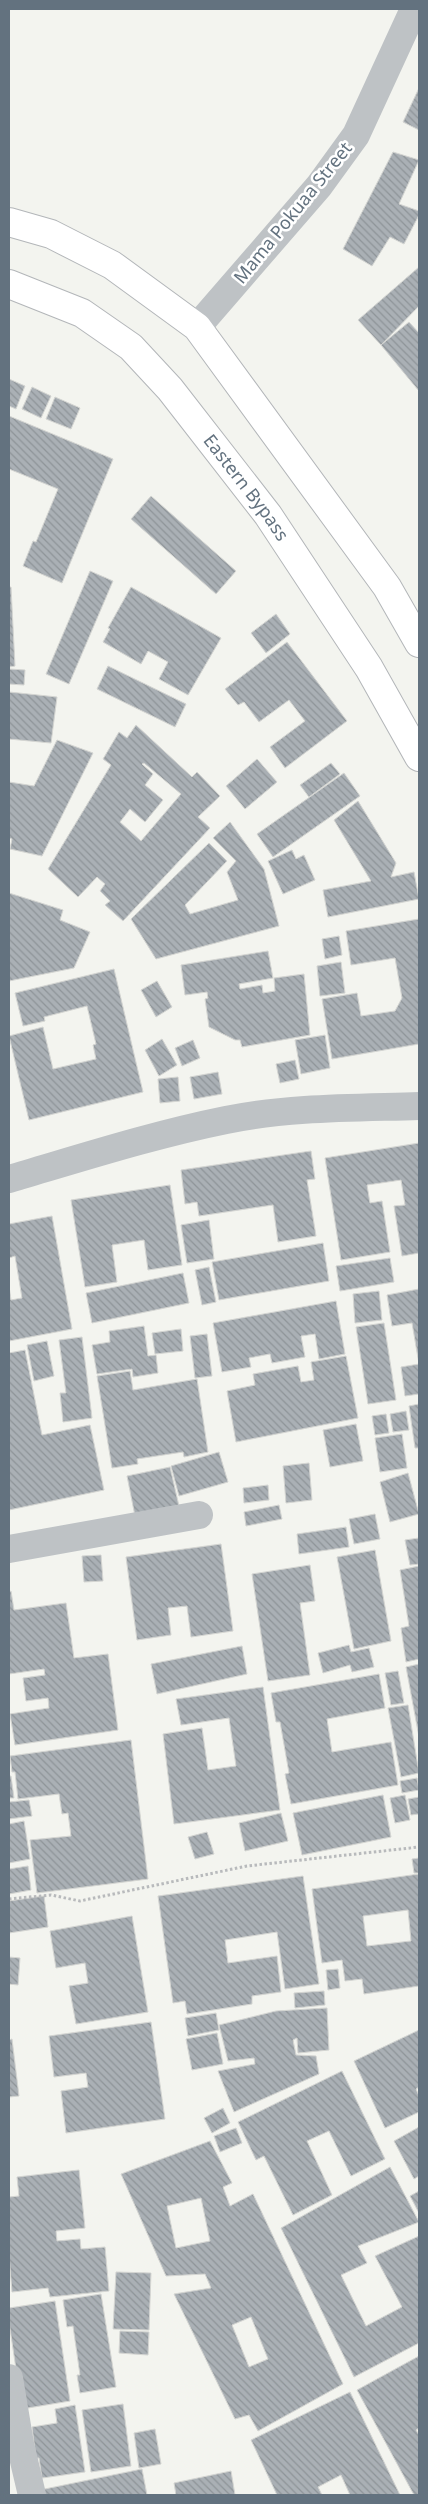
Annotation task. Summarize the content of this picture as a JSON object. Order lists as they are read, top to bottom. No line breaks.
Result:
{"streets":{"highway":["Eastern Bypass"],"street":["Mama Pokuaa Street"]}}
